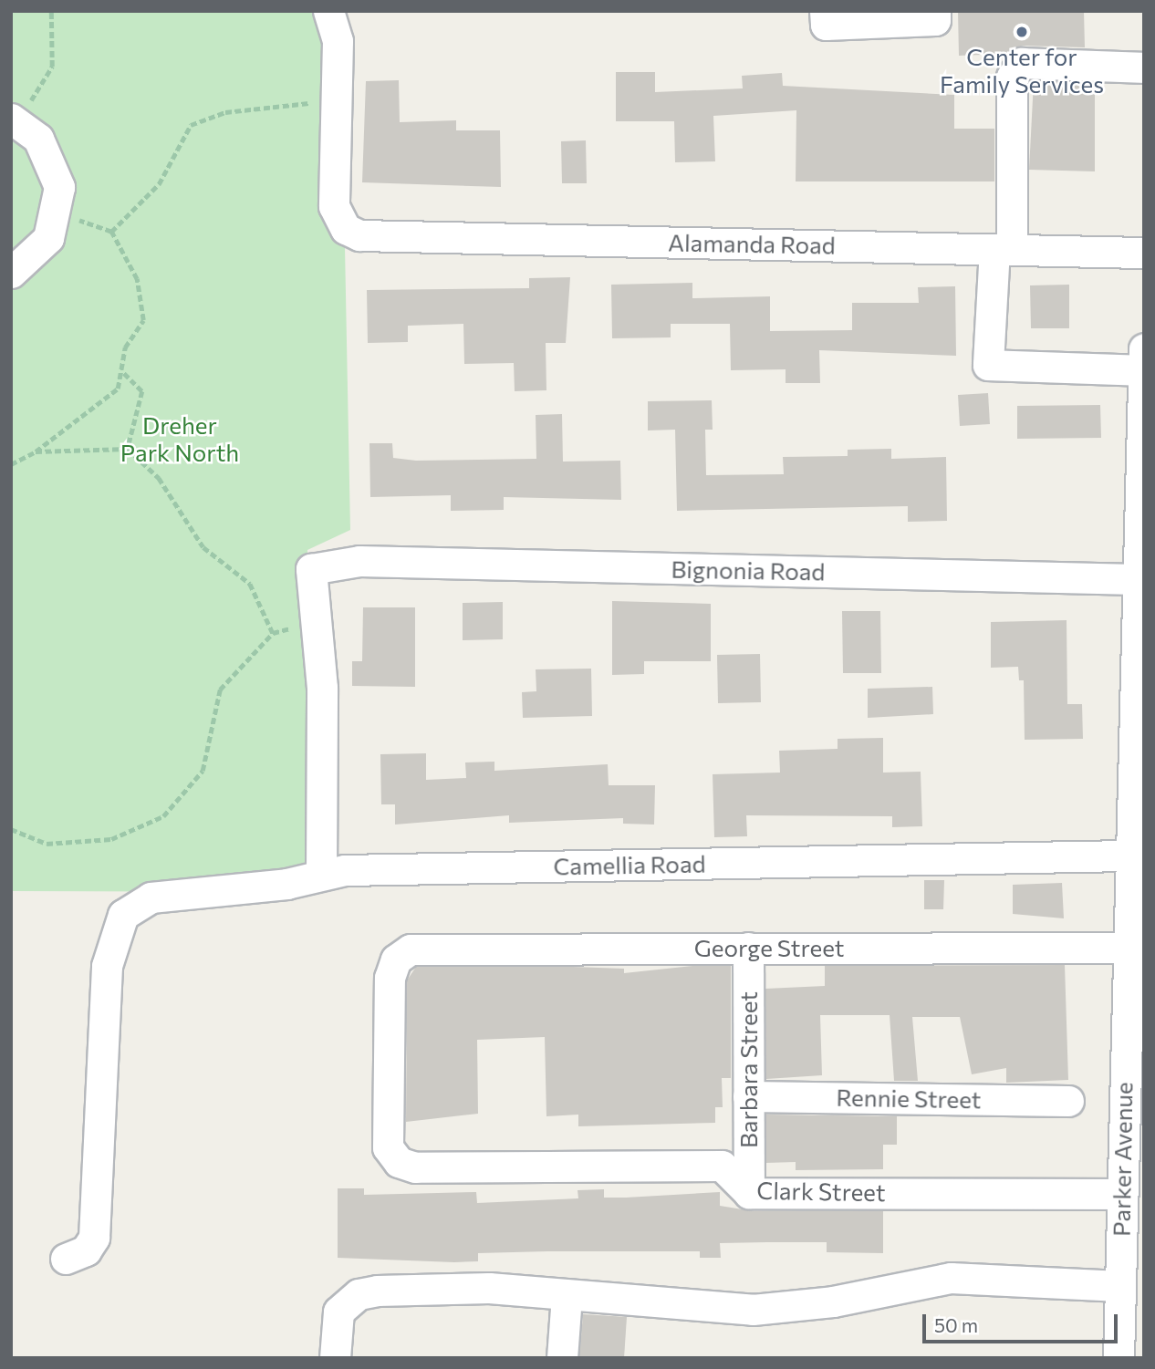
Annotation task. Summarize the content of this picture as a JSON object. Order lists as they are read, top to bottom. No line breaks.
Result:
{"streets":{"street":["Alamanda Road","Bignonia Road","Camellia Road","George Street","Barbara Street","Rennie Street","Parker Avenue","Clark Street"]},"crossings":[["Bignonia Road","Parker Avenue"],["Camellia Road","Parker Avenue"],["George Street","Barbara Street"],["George Street","Parker Avenue"],["George Street","Clark Street"],["Barbara Street","Rennie Street"],["Barbara Street","Clark Street"],["Parker Avenue","Clark Street"]],"parks":["Dreher Park North"],"places":["Center for Family Services"],"scale_bar":"50 m"}
